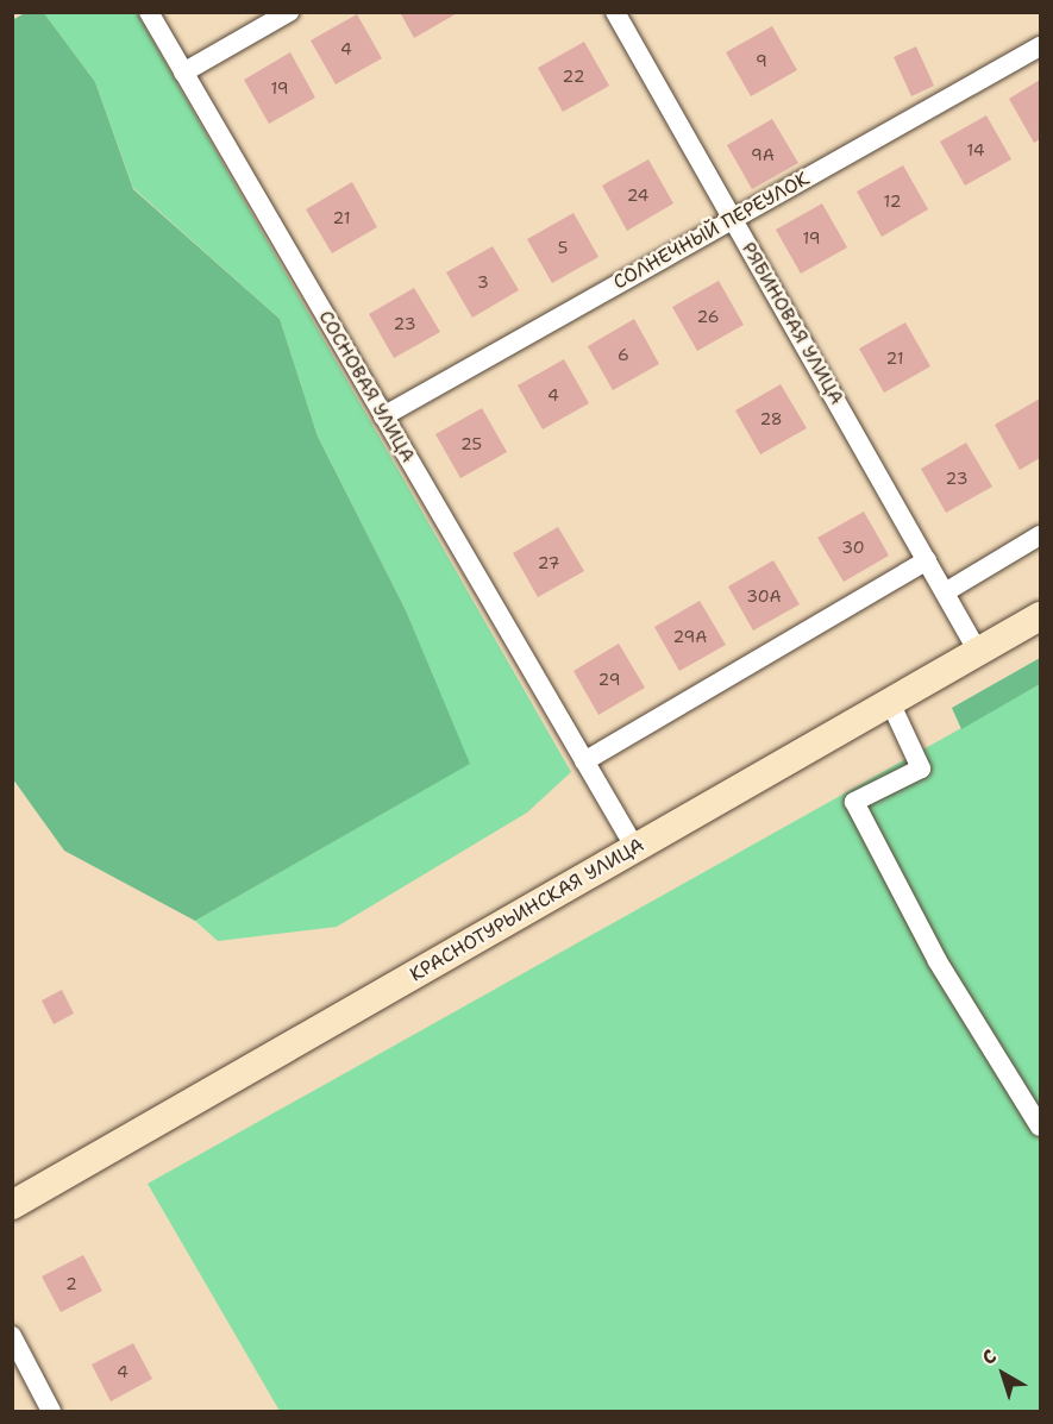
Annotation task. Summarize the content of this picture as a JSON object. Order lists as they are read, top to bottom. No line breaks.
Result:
{"streets":{"main road":["КРАСНОТУРЬИНСКАЯ УЛИЦА"],"street":["СОЛНЕЧНЫЙ ПЕРЕУЛОК","РЯБИНОВАЯ УЛИЦА","СОСНОВАЯ УЛИЦА"]},"crossings":[["СОЛНЕЧНЫЙ ПЕРЕУЛОК","РЯБИНОВАЯ УЛИЦА"],["СОЛНЕЧНЫЙ ПЕРЕУЛОК","СОСНОВАЯ УЛИЦА"],["РЯБИНОВАЯ УЛИЦА","КРАСНОТУРЬИНСКАЯ УЛИЦА"],["СОСНОВАЯ УЛИЦА","КРАСНОТУРЬИНСКАЯ УЛИЦА"]],"house_numbers":["4","9","22","19","14","9А","24","12","21","19","5","3","26","23","6","21","4","28","25","23","30","27","30А","29А","29","2","4"],"north":"top left"}
